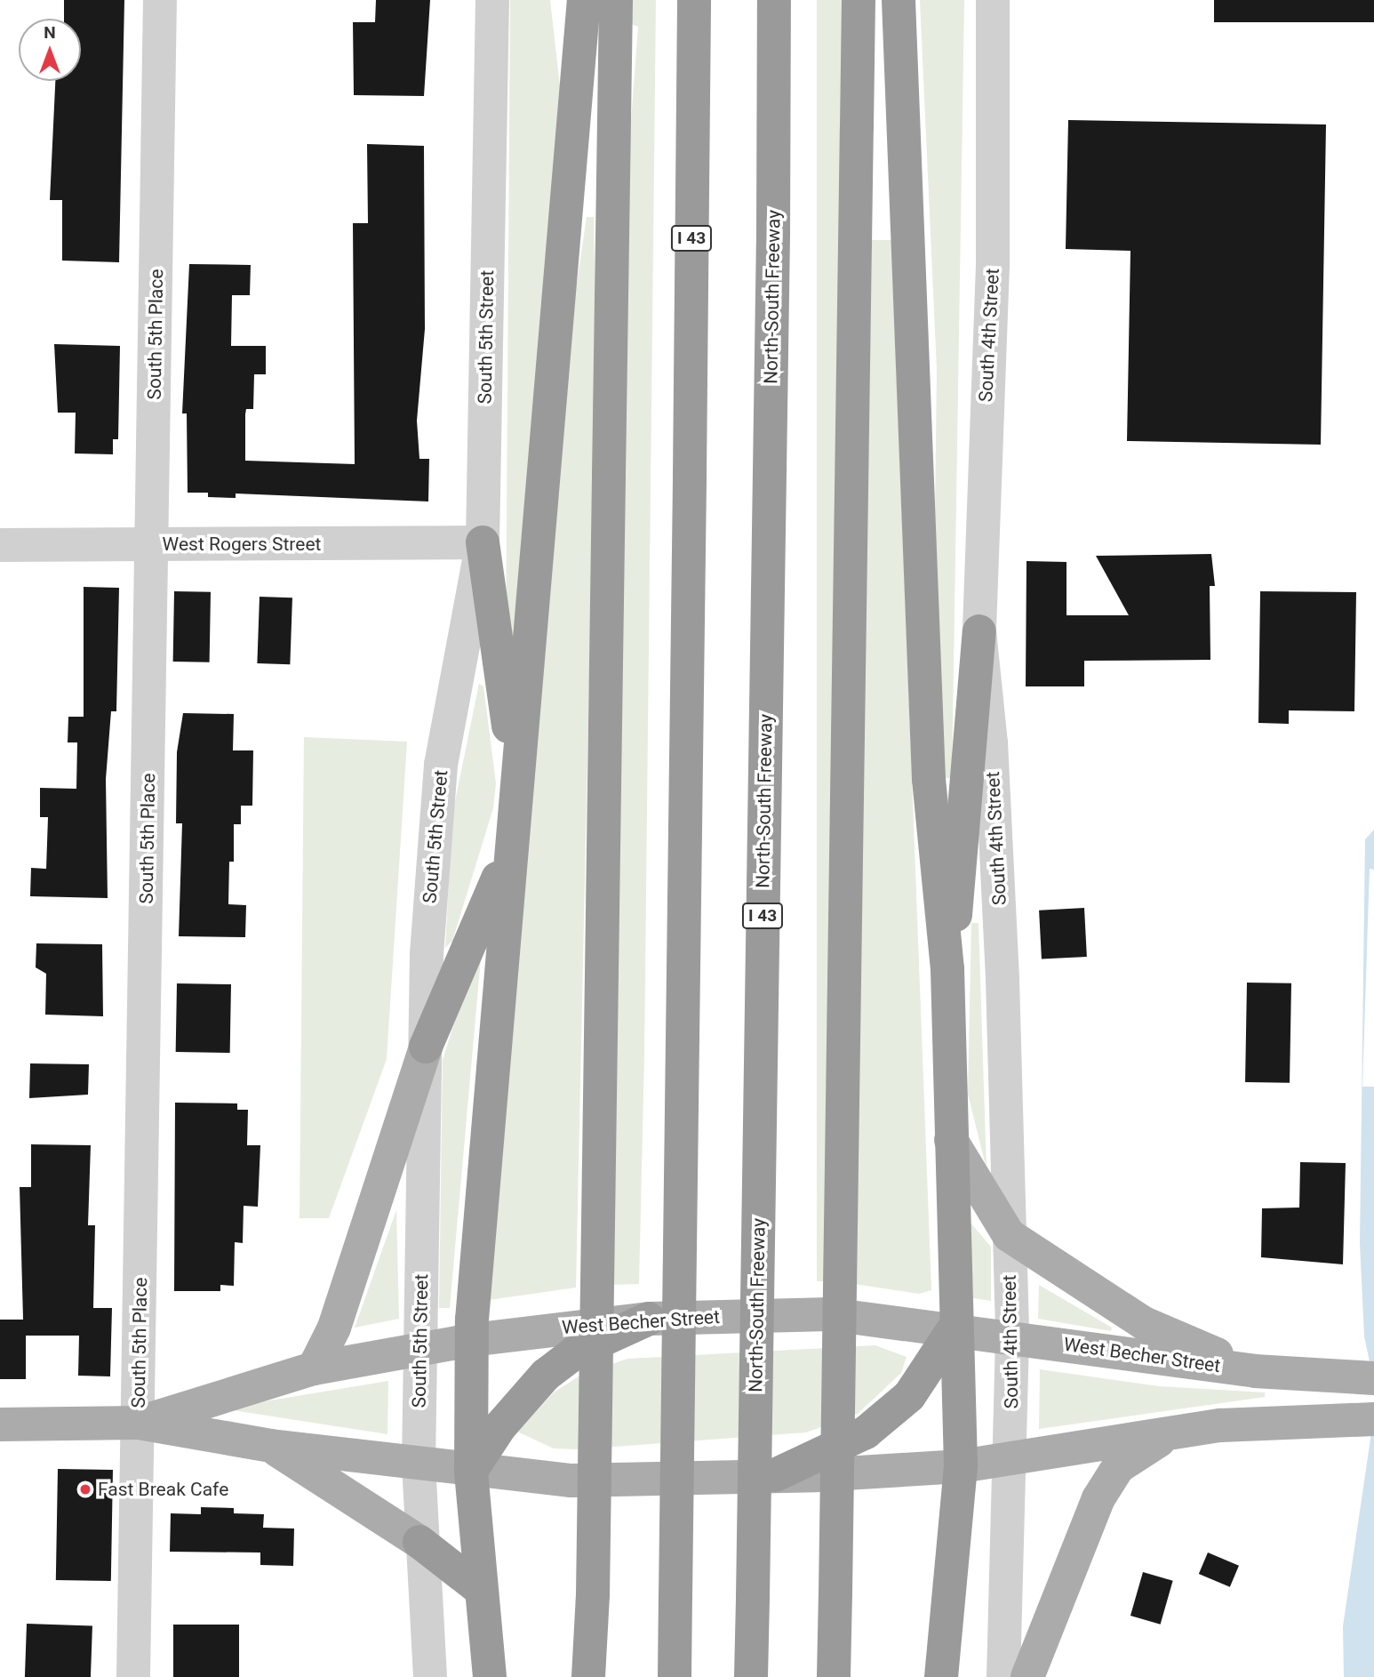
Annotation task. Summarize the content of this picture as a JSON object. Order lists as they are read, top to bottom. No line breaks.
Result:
{"streets":{"highway":["I 43","North-South Freeway"],"main road":["West Becher Street"],"street":["South 5th Place","South 4th Street","South 5th Street","West Rogers Street"]},"crossings":[["South 5th Place","West Rogers Street"],["South 5th Place","West Becher Street"],["South 4th Street","West Becher Street"],["South 5th Street","West Rogers Street"],["South 5th Street","West Becher Street"]],"places":["Fast Break Cafe"],"north":"top"}
